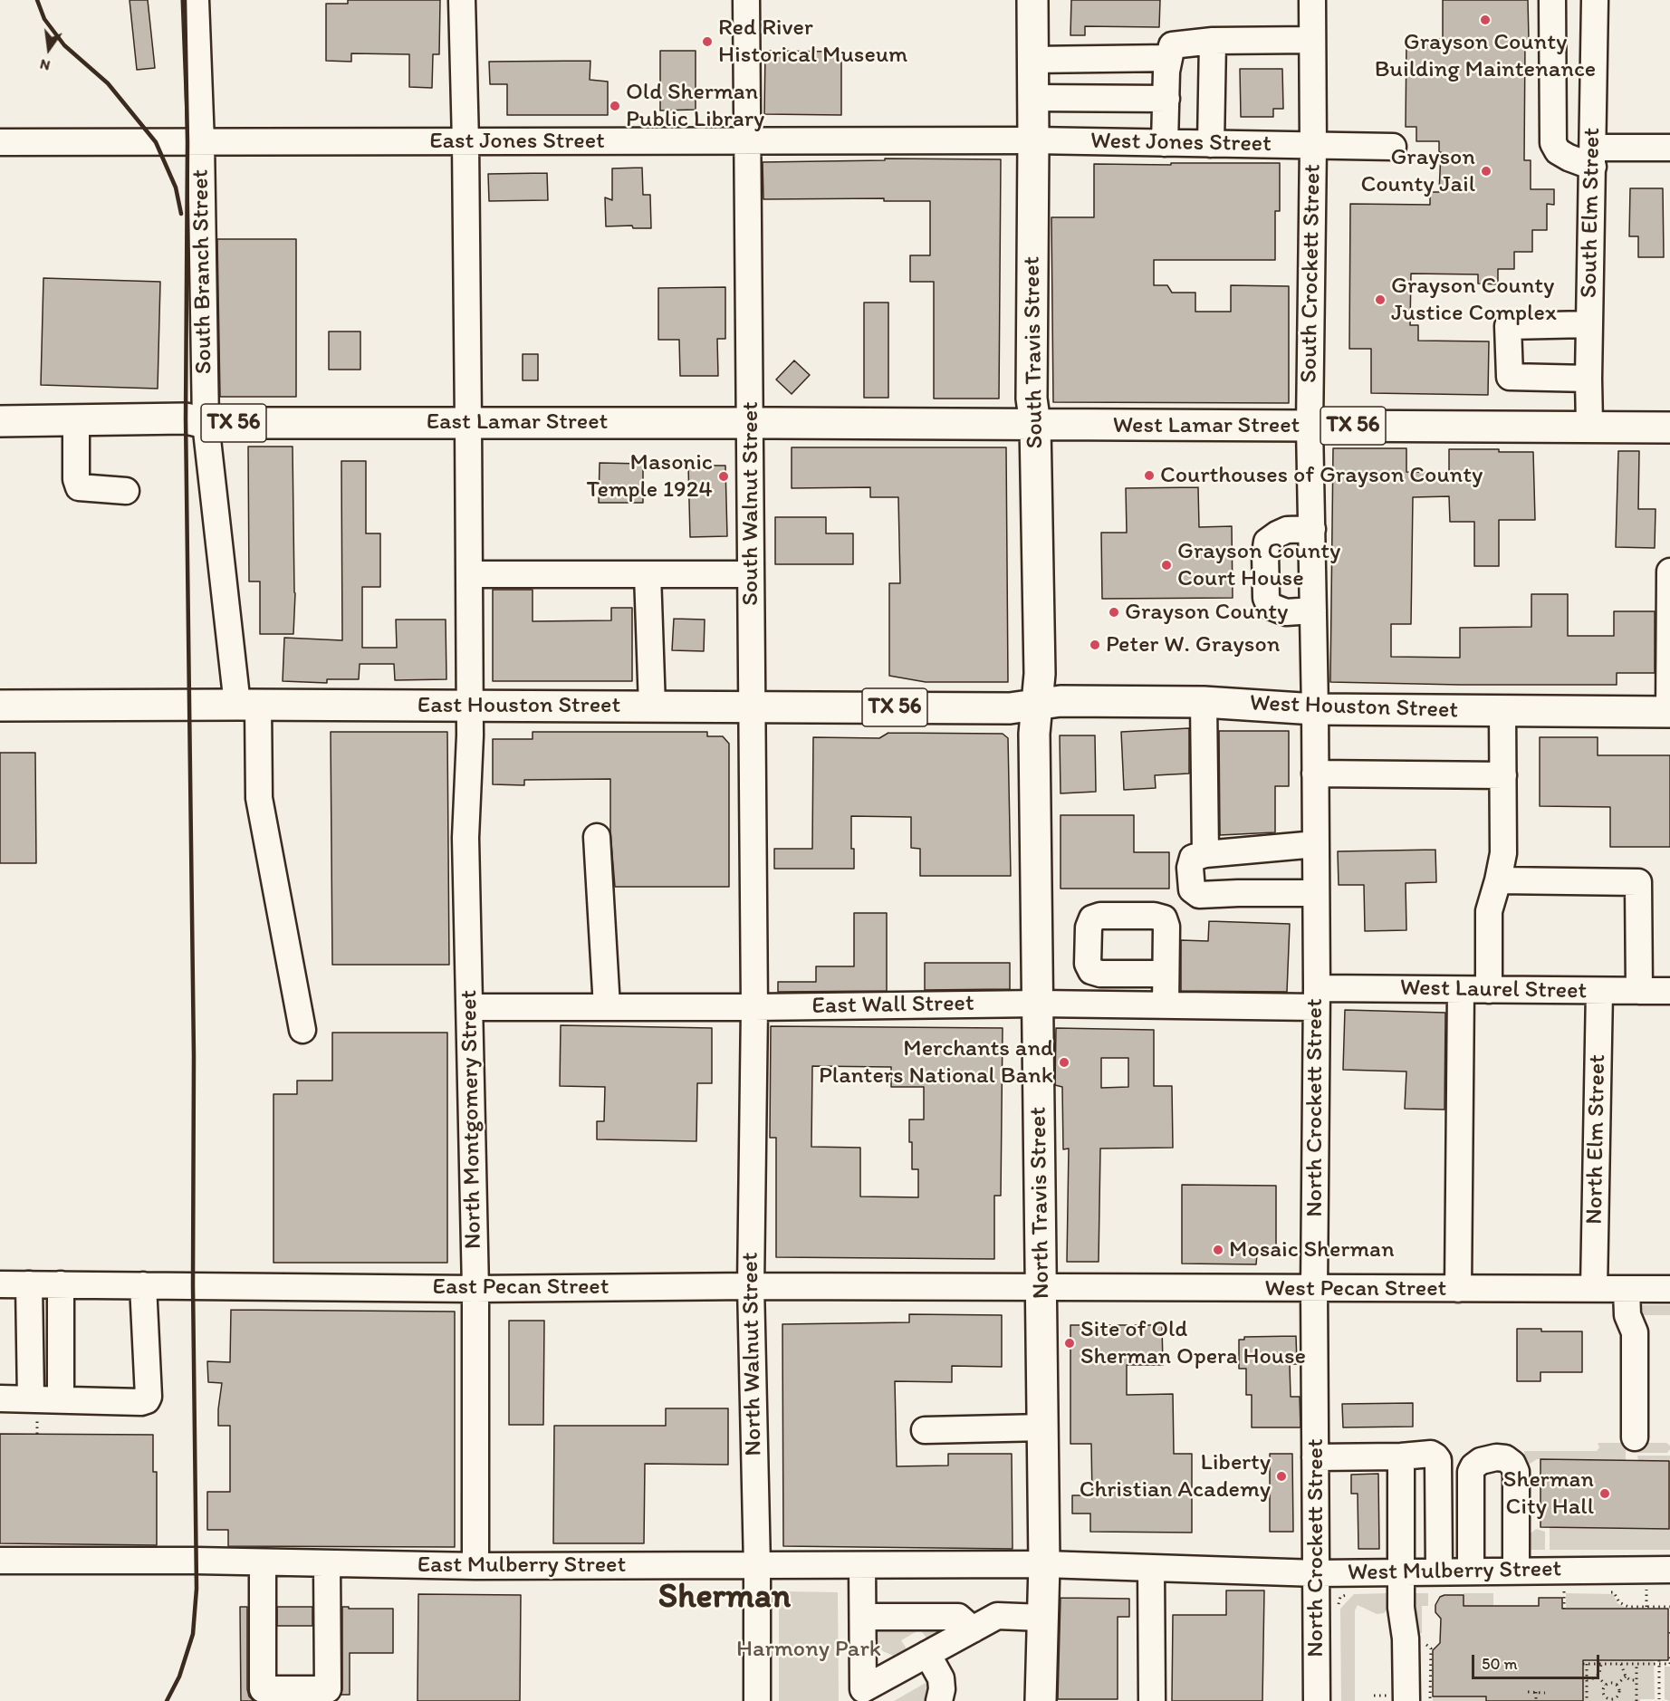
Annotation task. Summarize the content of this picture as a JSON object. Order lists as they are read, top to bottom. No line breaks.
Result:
{"streets":{"main road":["South Travis Street","East Lamar Street","TX 56","West Lamar Street","East Houston Street","West Houston Street","North Travis Street"],"street":["East Jones Street","West Jones Street","South Elm Street","South Branch Street","South Crockett Street","South Walnut Street","West Laurel Street","East Wall Street","North Crockett Street","North Montgomery Street","North Elm Street","East Pecan Street","West Pecan Street","North Walnut Street","East Mulberry Street","West Mulberry Street"]},"crossings":[["East Jones Street","West Jones Street"],["East Jones Street","South Branch Street"],["East Jones Street","South Travis Street"],["East Jones Street","South Walnut Street"],["East Jones Street","North Montgomery Street"],["West Jones Street","South Crockett Street"],["West Jones Street","South Travis Street"],["South Elm Street","West Lamar Street"],["South Branch Street","East Lamar Street"],["South Branch Street","East Houston Street"],["South Crockett Street","West Lamar Street"],["South Crockett Street","West Houston Street"],["South Crockett Street","North Crockett Street"],["South Travis Street","East Lamar Street"],["South Travis Street","West Lamar Street"],["South Travis Street","East Houston Street"],["South Travis Street","West Houston Street"],["South Travis Street","North Travis Street"],["East Lamar Street","West Lamar Street"],["East Lamar Street","South Walnut Street"],["East Lamar Street","North Montgomery Street"],["South Walnut Street","East Houston Street"],["South Walnut Street","East Wall Street"],["South Walnut Street","North Walnut Street"],["East Houston Street","West Houston Street"],["East Houston Street","North Montgomery Street"],["East Houston Street","North Travis Street"],["West Houston Street","North Crockett Street"],["West Houston Street","North Travis Street"],["West Laurel Street","East Wall Street"],["West Laurel Street","North Crockett Street"],["West Laurel Street","North Elm Street"],["East Wall Street","North Crockett Street"],["East Wall Street","North Montgomery Street"],["East Wall Street","North Travis Street"],["East Wall Street","North Walnut Street"],["North Crockett Street","West Pecan Street"],["North Crockett Street","West Mulberry Street"],["North Montgomery Street","East Pecan Street"],["North Montgomery Street","East Mulberry Street"],["North Elm Street","West Pecan Street"],["North Travis Street","East Pecan Street"],["North Travis Street","West Pecan Street"],["North Travis Street","East Mulberry Street"],["North Travis Street","West Mulberry Street"],["East Pecan Street","West Pecan Street"],["East Pecan Street","North Walnut Street"],["North Walnut Street","East Mulberry Street"],["East Mulberry Street","West Mulberry Street"]],"districts":["Sherman"],"parks":["Harmony Park"],"places":["Grayson County Building Maintenance","Red River Historical Museum","Old Sherman Public Library","Grayson County Jail","Grayson County Justice Complex","Courthouses of Grayson County","Masonic Temple 1924","Grayson County Court House","Grayson County","Peter W. Grayson","Merchants and Planters National Bank","Mosaic Sherman","Site of Old Sherman Opera House","Liberty Christian Academy","Sherman City Hall"],"scale_bar":"50 m","north":"bottom"}
